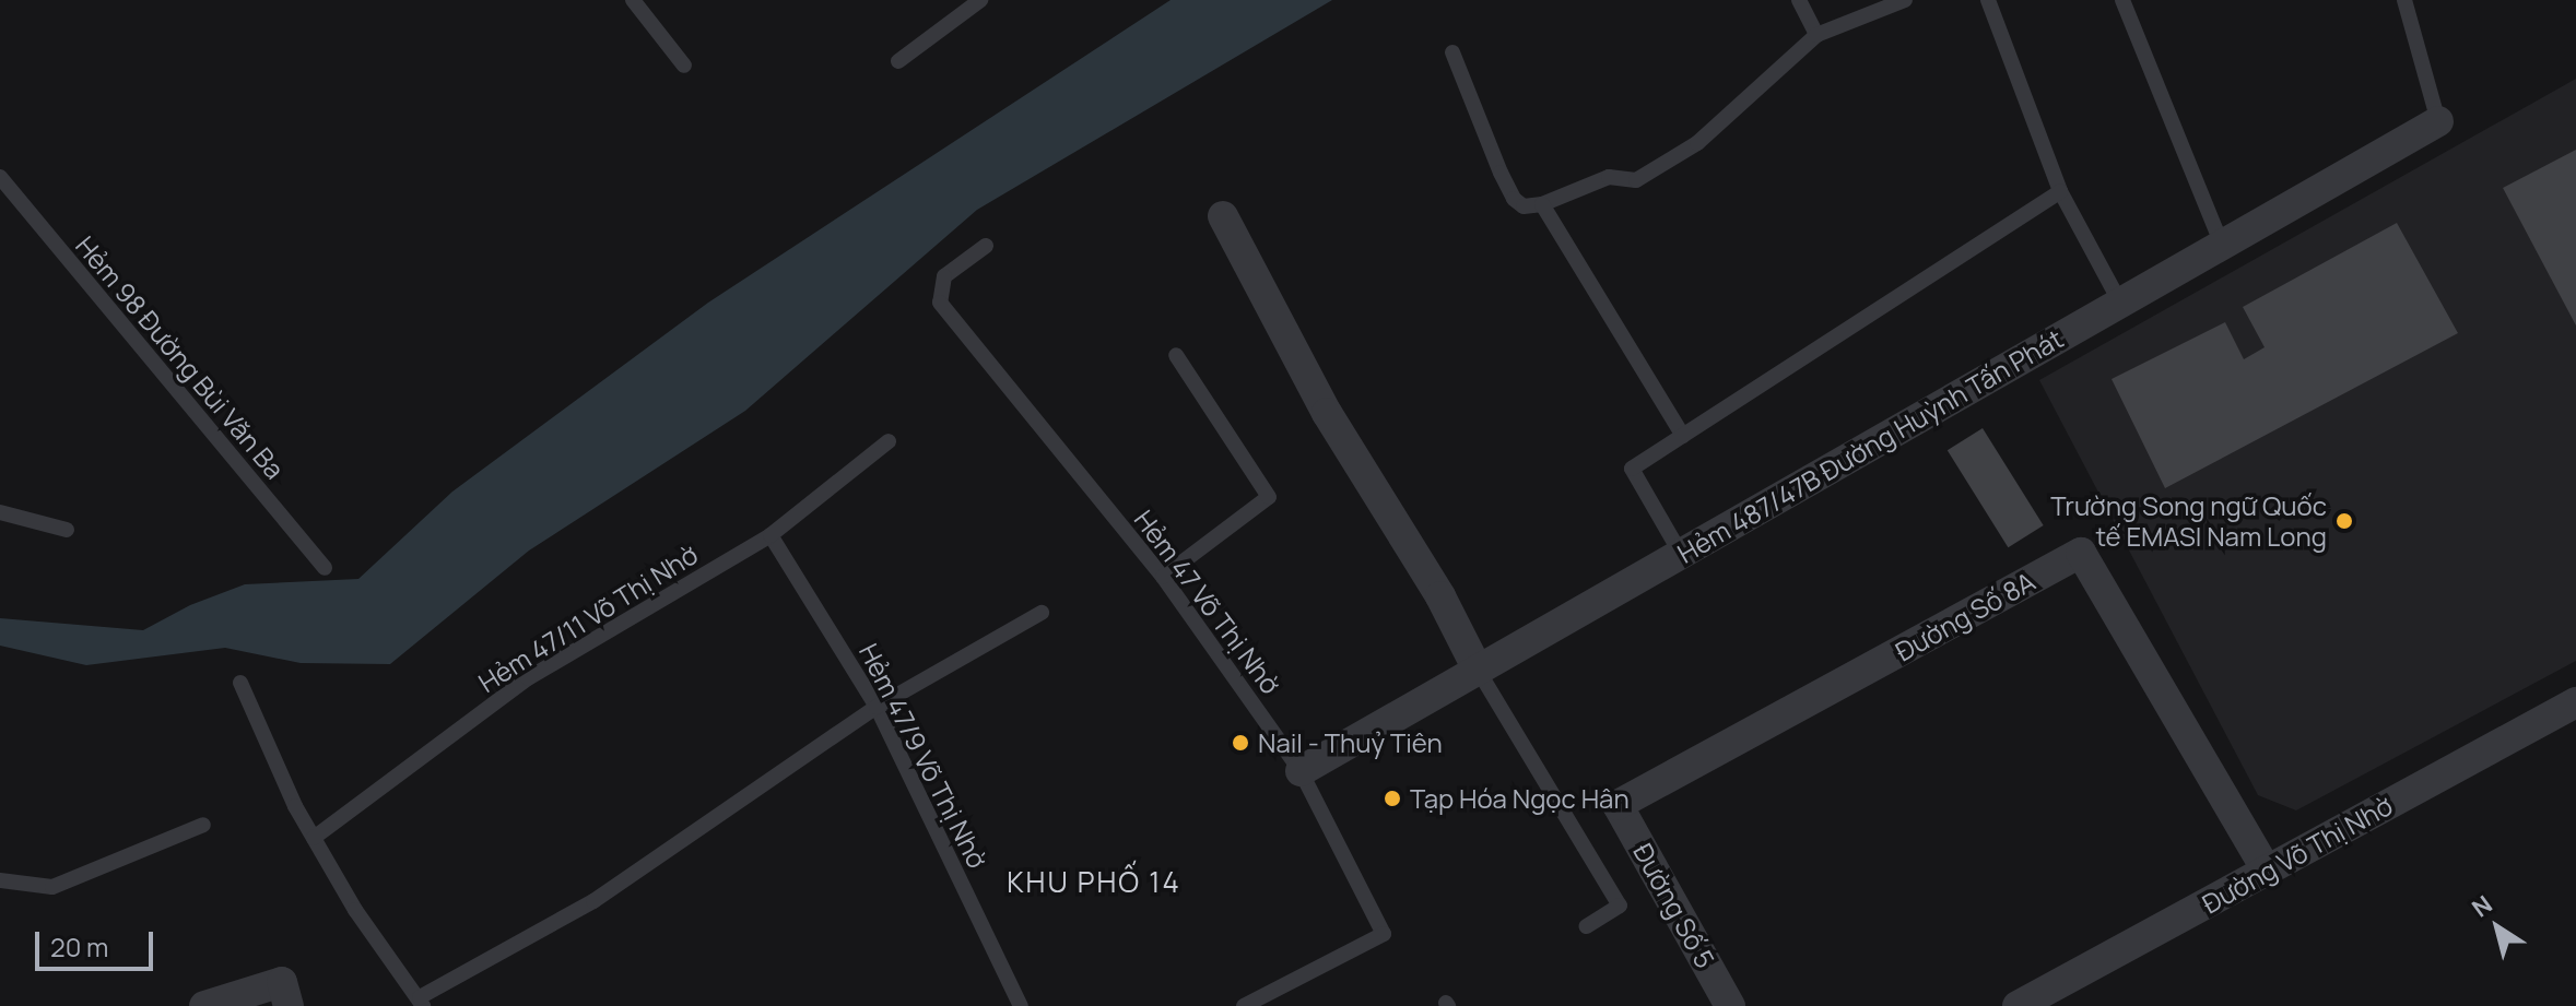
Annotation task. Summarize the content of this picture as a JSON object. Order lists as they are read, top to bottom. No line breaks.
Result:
{"streets":{"street":["Hẻm 487/47B Đường Huỳnh Tấn Phát","Đường Số 8A","Đường Võ Thị Nhờ","Đường Số 5"],"lane":["Hẻm 98 Đường Bùi Văn Ba","Hẻm 47 Võ Thị Nhờ","Hẻm 47/11 Võ Thị Nhờ","Hẻm 47/9 Võ Thị Nhờ"]},"crossings":[["Hẻm 487/47B Đường Huỳnh Tấn Phát","Hẻm 47 Võ Thị Nhờ"],["Đường Số 8A","Đường Võ Thị Nhờ"],["Đường Số 8A","Đường Số 5"],["Hẻm 47/11 Võ Thị Nhờ","Hẻm 47/9 Võ Thị Nhờ"]],"districts":["KHU PHỐ 14"],"places":["Trường Song ngữ Quốc tế EMASI Nam Long","Nail - Thuỷ Tiên","Tạp Hóa Ngọc Hân"],"scale_bar":"20 m","north":"top left"}
